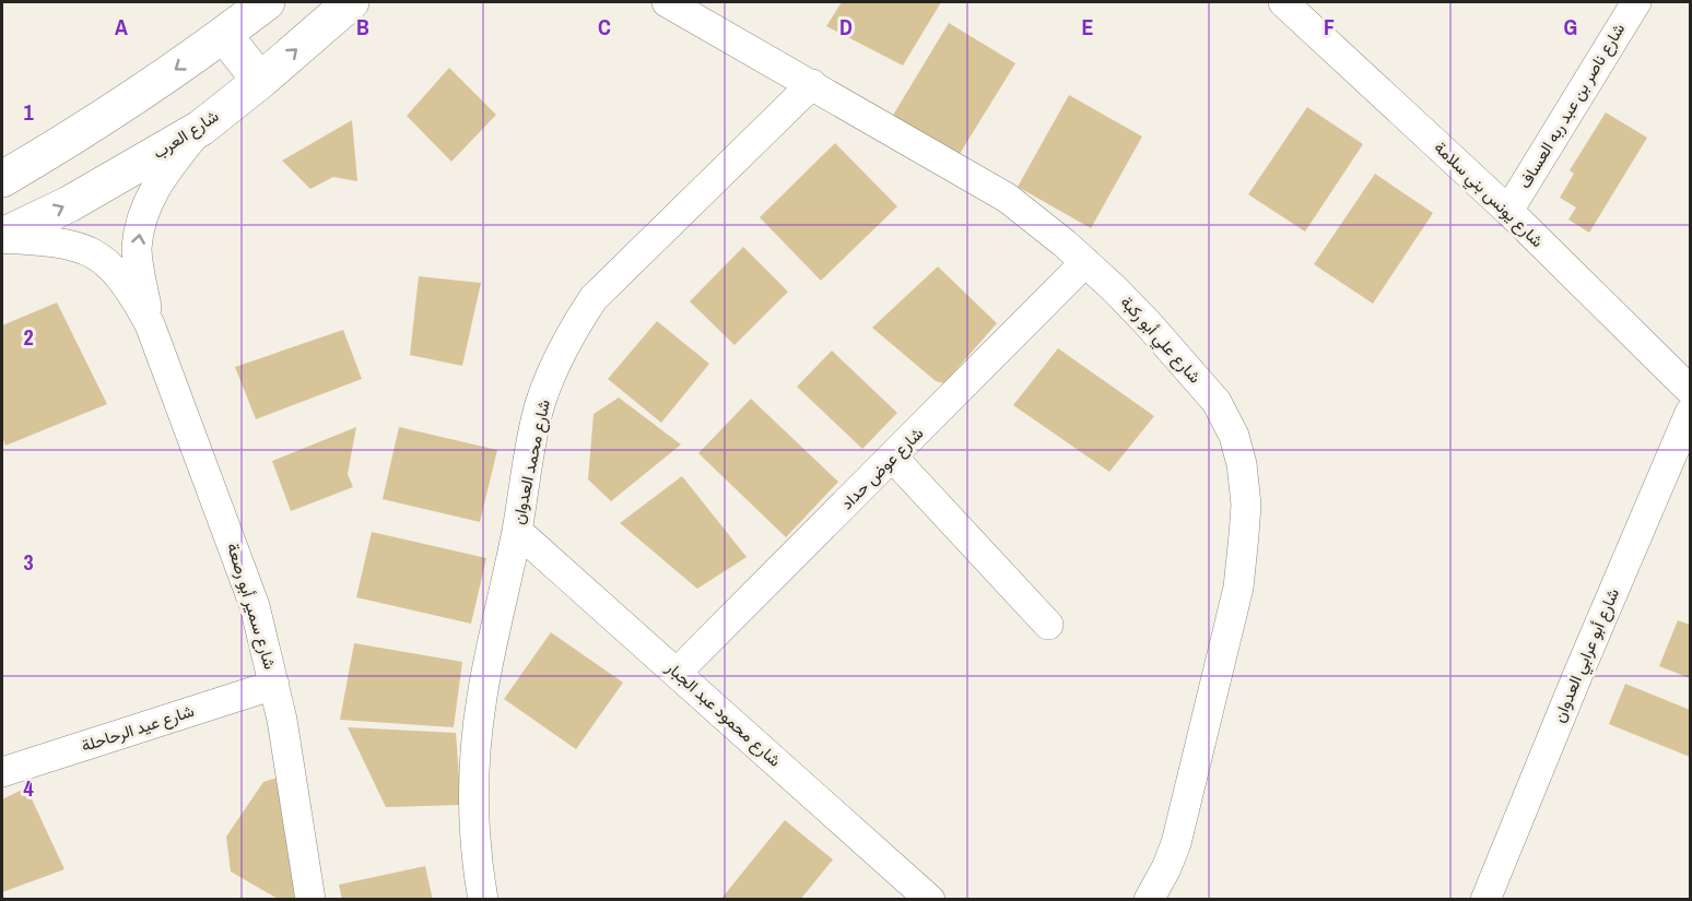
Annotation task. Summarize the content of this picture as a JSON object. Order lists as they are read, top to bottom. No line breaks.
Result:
{"streets":{"main road":["شارع العرب"],"street":["شارع ناصر بن عبد ربه العساف","شارع يونس بني سلامة","شارع علي أبو ركبة","شارع محمد العدوان","شارع عوض حداد","شارع سمير أبو رصعة","شارع أبو عرابي العدوان","شارع محمود عبد الجبار","شارع عيد الرحاحلة"]},"crossings":[["شارع ناصر بن عبد ربه العساف","شارع يونس بني سلامة"],["شارع العرب","شارع سمير أبو رصعة"],["شارع علي أبو ركبة","شارع محمد العدوان"],["شارع علي أبو ركبة","شارع عوض حداد"],["شارع محمد العدوان","شارع محمود عبد الجبار"],["شارع عوض حداد","شارع محمود عبد الجبار"],["شارع سمير أبو رصعة","شارع عيد الرحاحلة"]],"grid":{"columns":["A","B","C","D","E","F","G"],"rows":["1","2","3","4"]}}
